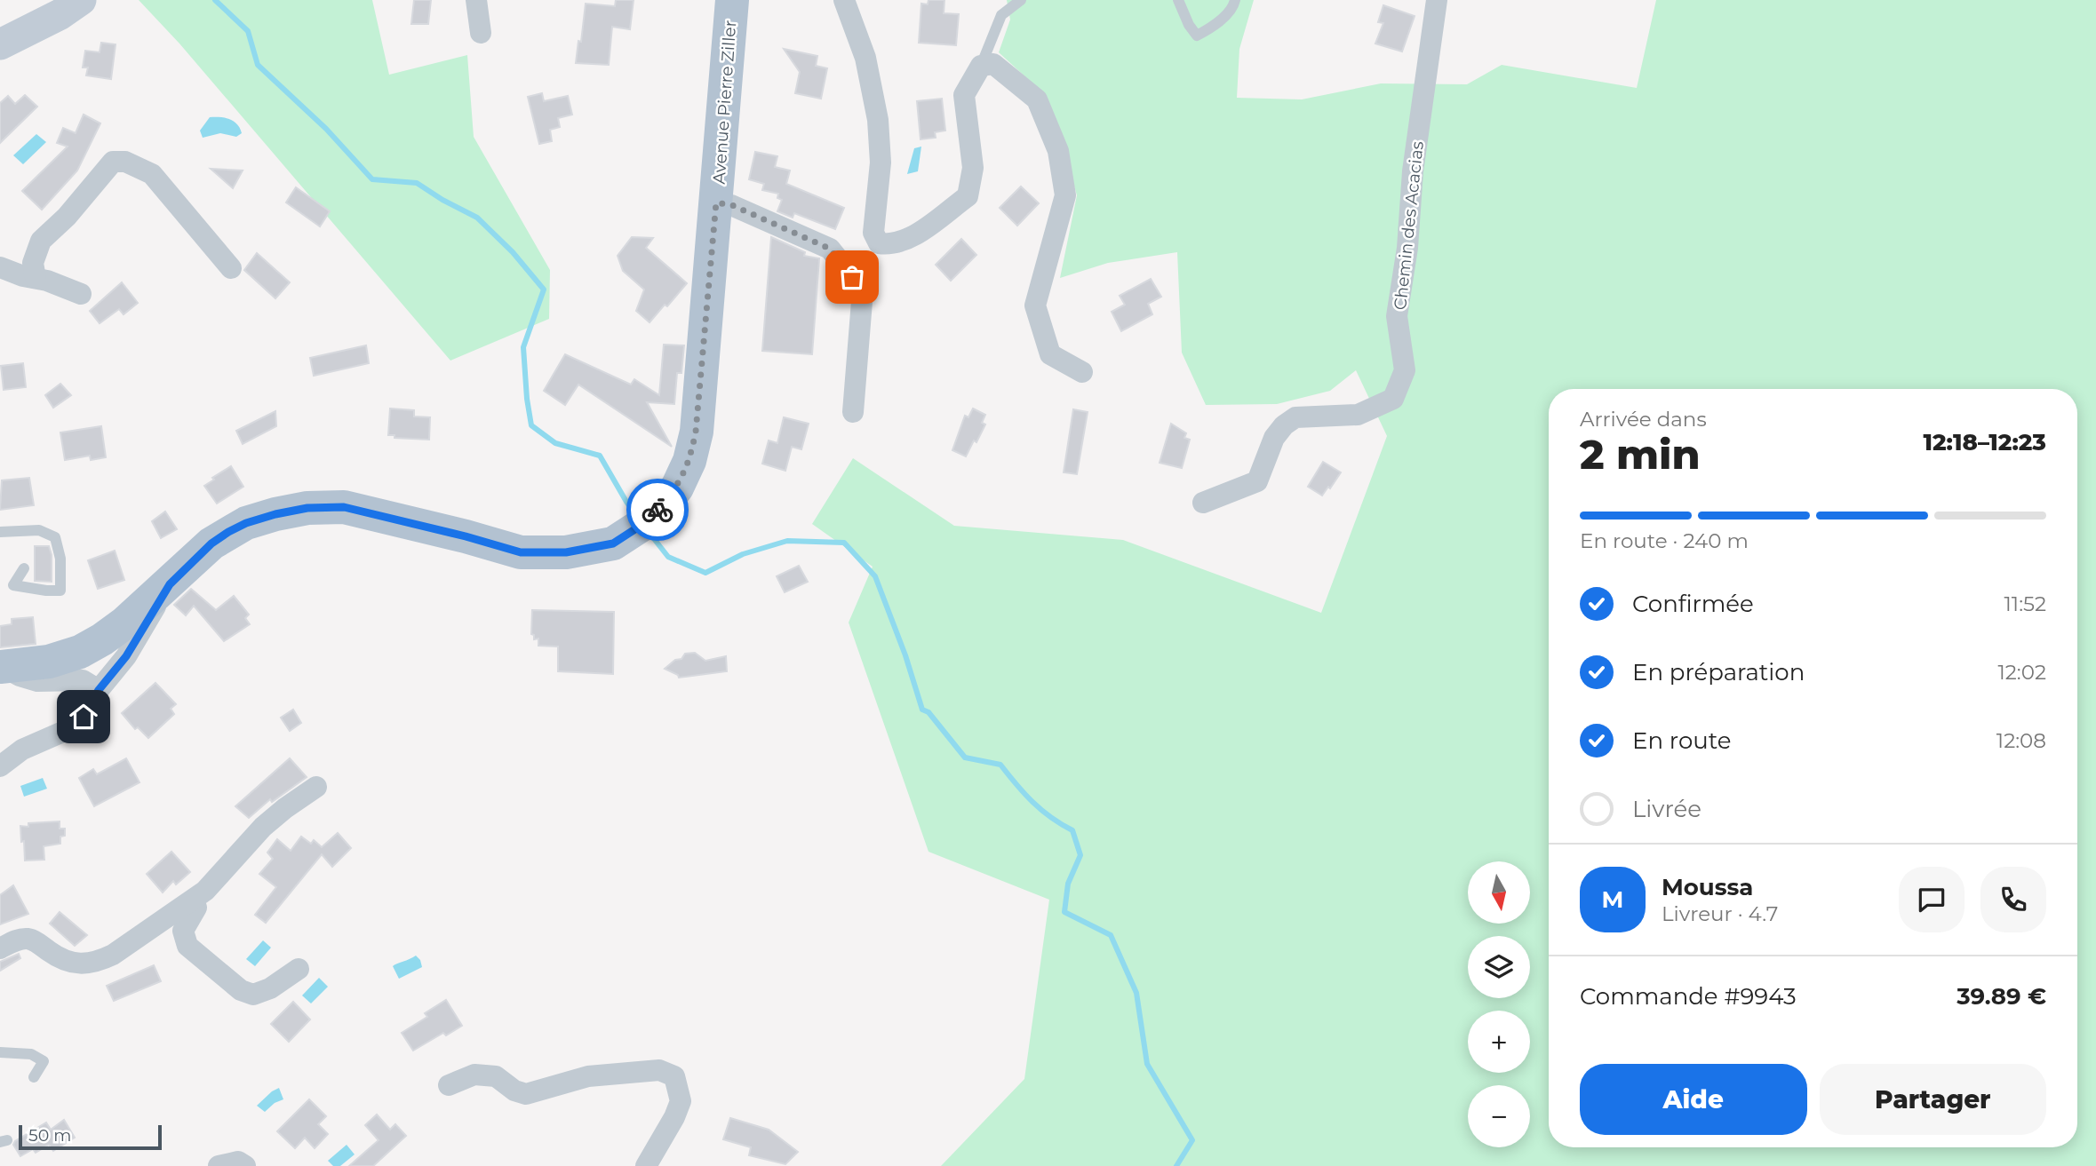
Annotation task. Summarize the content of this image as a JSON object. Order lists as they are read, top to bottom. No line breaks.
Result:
{"streets":{"main road":["Avenue Pierre Ziller"],"street":["Chemin des Acacias"]},"scale_bar":"50 m","north":"bottom","page":{"heading":["2 min","Arrivée dans","12:18–12:23"],"panel":["Moussa","Livreur · 4.7","Commande #9943","39.89 €"],"bar":"En route · 240 m","list":[["Confirmée","11:52"],["En préparation","12:02"],["En route","12:08"],"Livrée"],"map_buttons":["+","−"],"round":"M","buttons":["Aide","Partager"],"scale":"50 m"}}
